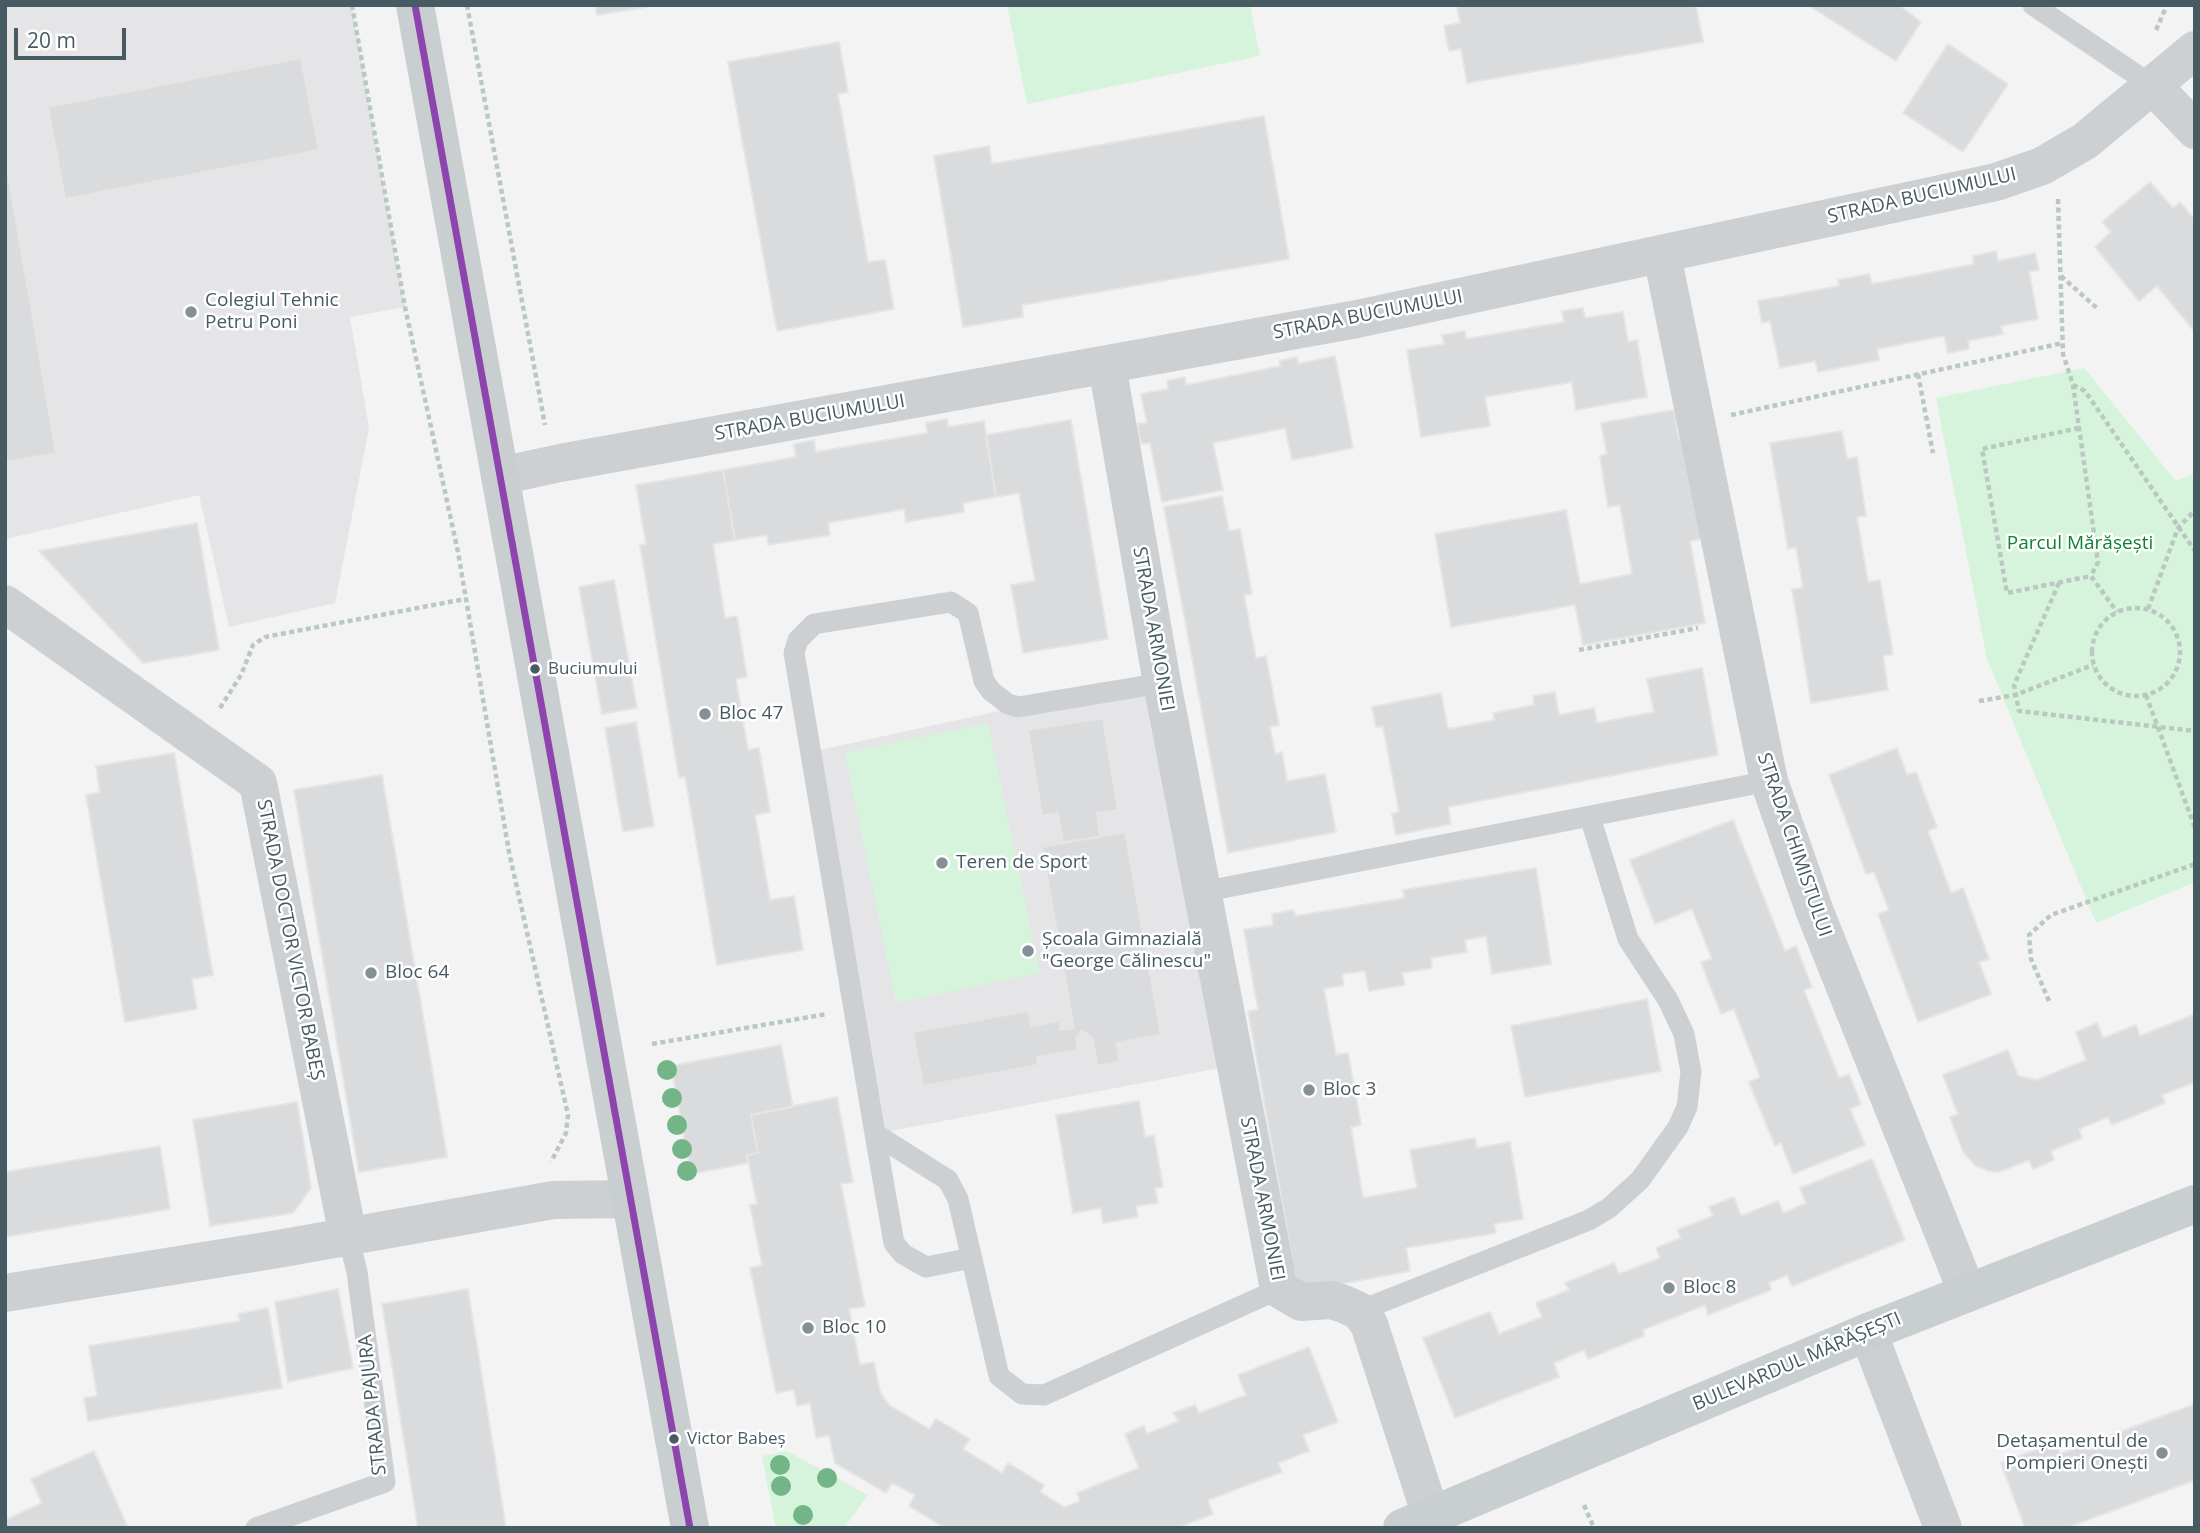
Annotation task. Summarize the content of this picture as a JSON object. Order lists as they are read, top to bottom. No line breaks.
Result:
{"streets":{"main road":["BULEVARDUL MĂRĂȘEȘTI"],"street":["STRADA BUCIUMULUI","STRADA ARMONIEI","STRADA CHIMISTULUI","STRADA DOCTOR VICTOR BABEȘ"],"lane":["STRADA PAJURA"]},"crossings":[["STRADA BUCIUMULUI","STRADA ARMONIEI"],["STRADA BUCIUMULUI","STRADA CHIMISTULUI"],["STRADA CHIMISTULUI","BULEVARDUL MĂRĂȘEȘTI"],["STRADA DOCTOR VICTOR BABEȘ","STRADA PAJURA"]],"parks":["Parcul Mărășești"],"places":["Colegiul Tehnic Petru Poni","Buciumului","Bloc 47","Teren de Sport","Școala Gimnazială \"George Călinescu\"","Bloc 64","Bloc 3","Bloc 8","Bloc 10","Victor Babeș","Detașamentul de Pompieri Onești"],"scale_bar":"20 m"}
